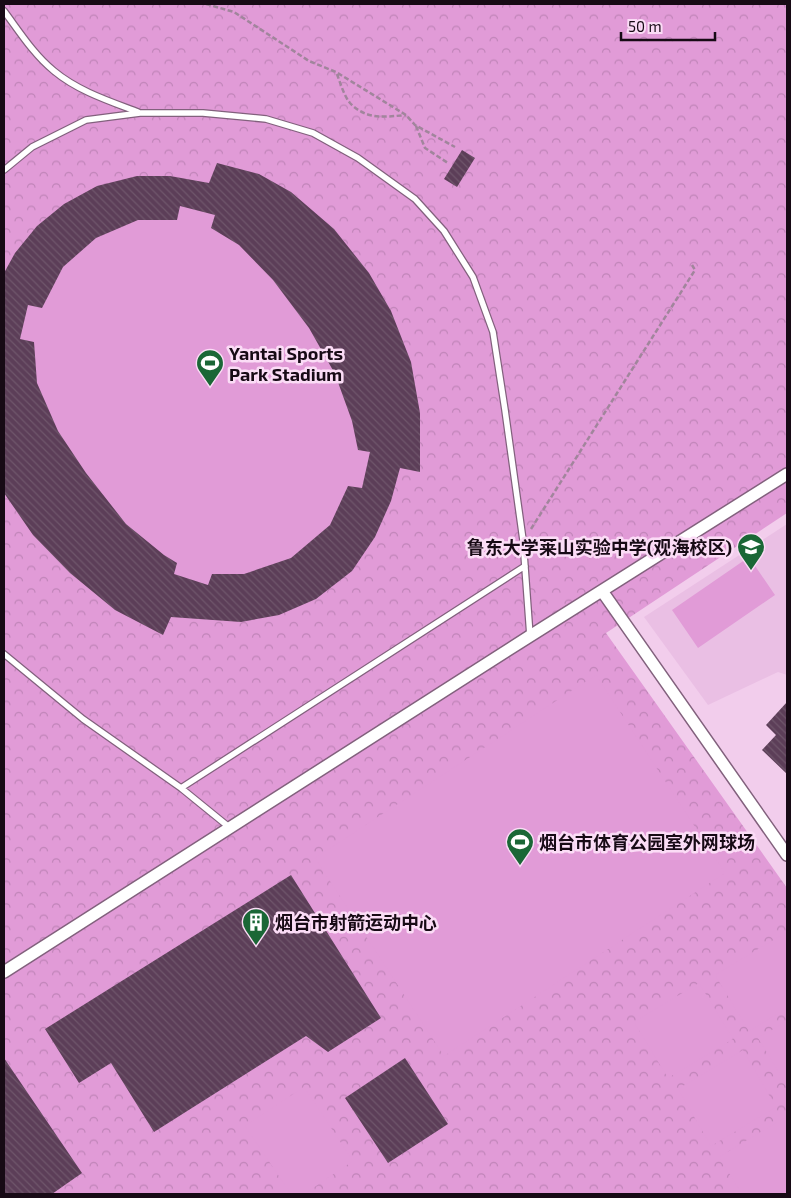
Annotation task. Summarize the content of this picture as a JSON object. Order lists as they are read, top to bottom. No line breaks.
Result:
{"places":{"sports":["Yantai Sports Park Stadium","烟台市体育公园室外网球场"],"school or university":["鲁东大学莱山实验中学(观海校区)"],"building":["烟台市射箭运动中心"]},"scale_bar":"50 m"}
